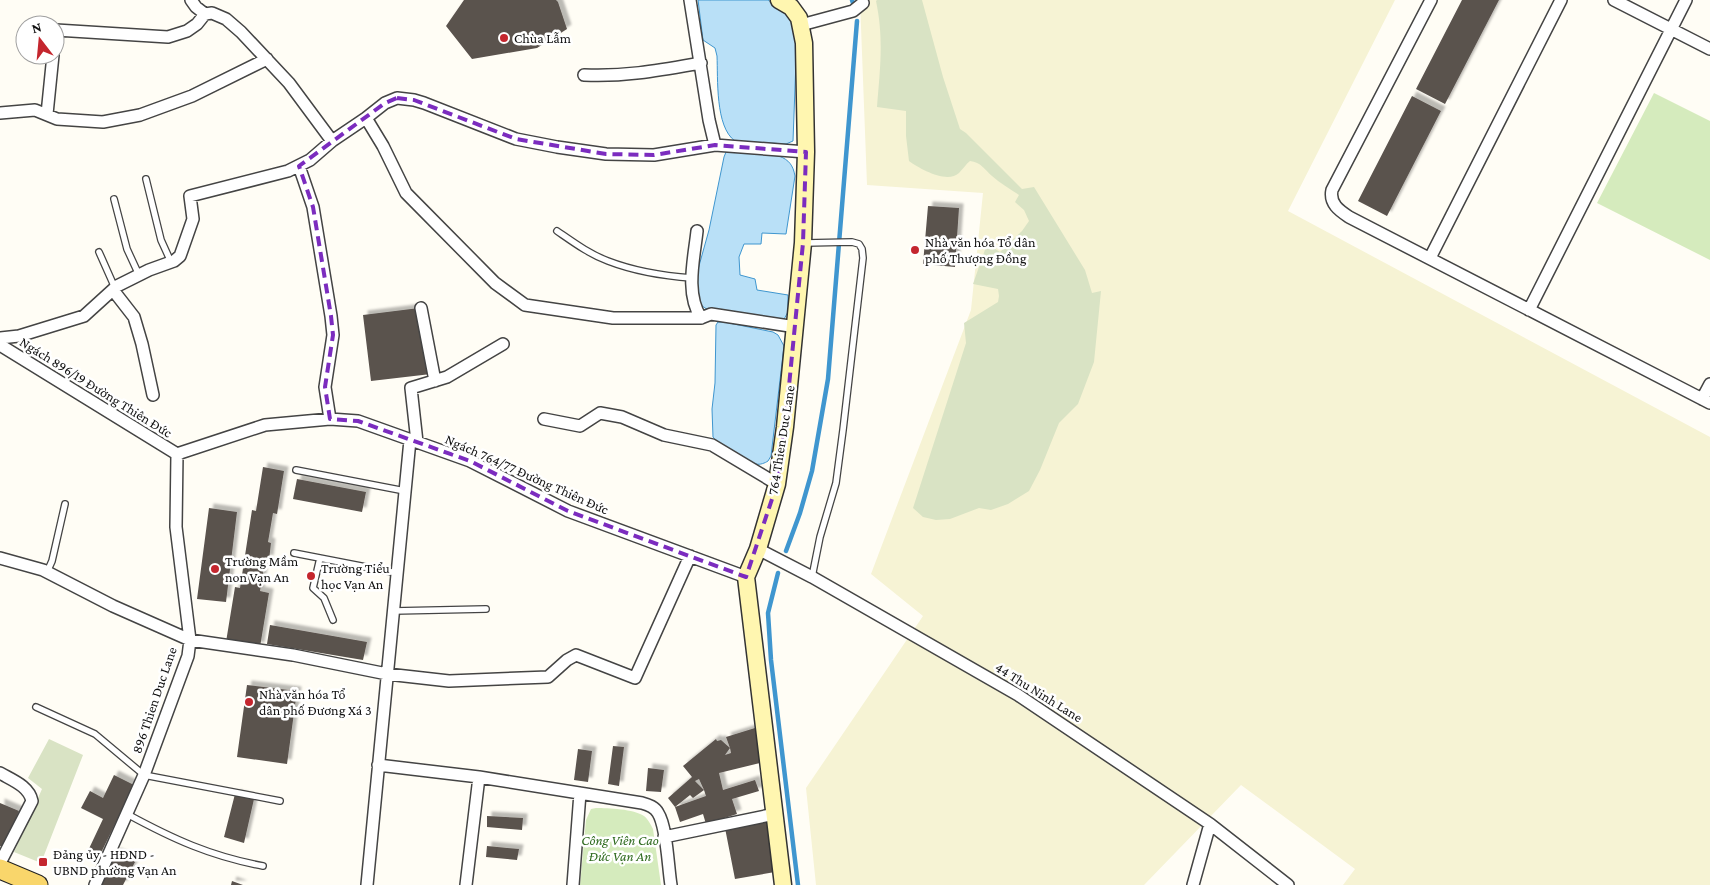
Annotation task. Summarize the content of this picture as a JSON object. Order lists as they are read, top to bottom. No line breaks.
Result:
{"streets":{"street":["Ngách 896/19 Đường Thiên Đức","764 Thien Duc Lane","Ngách 764/77 Đường Thiên Đức","44 Thu Ninh Lane","896 Thien Duc Lane"]},"crossings":[["Ngách 896/19 Đường Thiên Đức","Ngách 764/77 Đường Thiên Đức"],["Ngách 896/19 Đường Thiên Đức","896 Thien Duc Lane"],["764 Thien Duc Lane","Ngách 764/77 Đường Thiên Đức"],["764 Thien Duc Lane","44 Thu Ninh Lane"],["Ngách 764/77 Đường Thiên Đức","896 Thien Duc Lane"]],"parks":["Công Viên Cao Đức Vạn An"],"places":{"other":["Chùa Lẫm","Nhà văn hóa Tổ dân phố Thượng Đồng","Trường Mầm non Vạn An","Trường Tiểu học Vạn An","Nhà văn hóa Tổ dân phố Đương Xá 3"],"transit":["Đảng ủy - HĐND - UBND phường Vạn An"]},"north":"top"}
